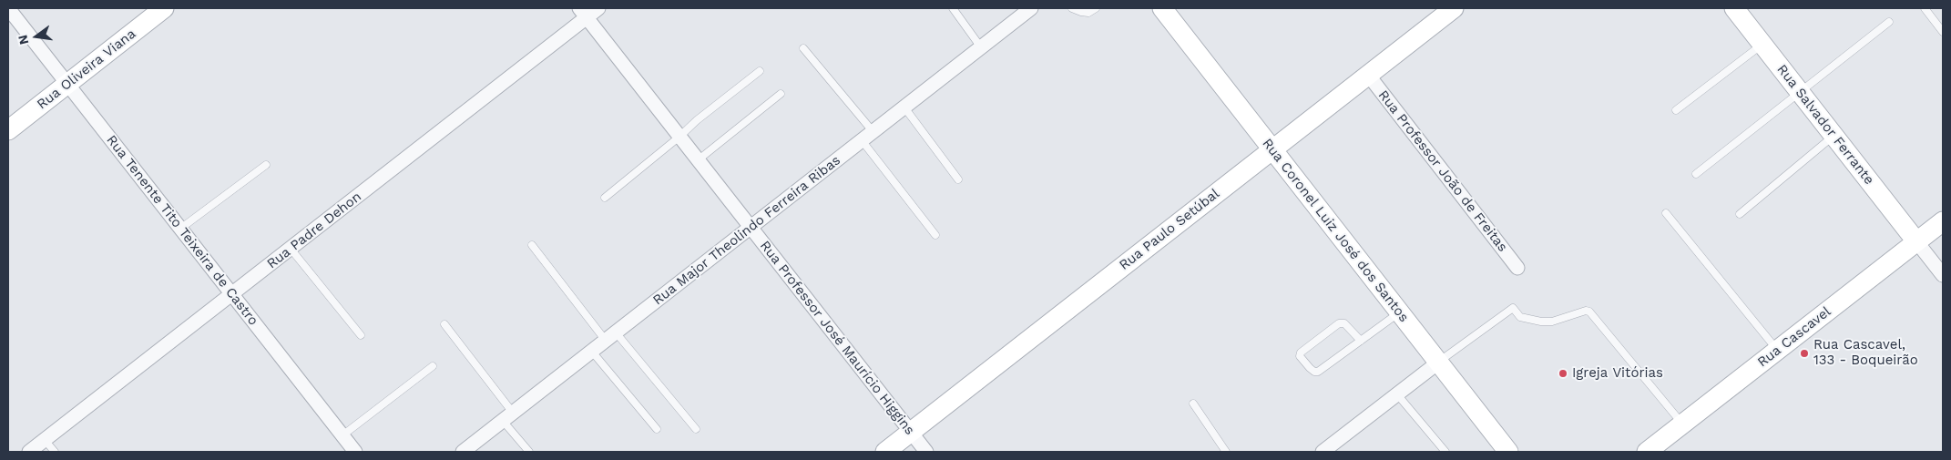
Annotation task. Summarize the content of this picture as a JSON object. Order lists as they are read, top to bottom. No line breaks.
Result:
{"streets":{"main road":["Rua Oliveira Viana","Rua Salvador Ferrante","Rua Paulo Setúbal","Rua Coronel Luiz José dos Santos","Rua Cascavel"],"street":["Rua Professor João de Freitas","Rua Tenente Tito Teixeira de Castro","Rua Padre Dehon","Rua Major Theolindo Ferreira Ribas","Rua Professor José Maurício Higgins"]},"crossings":[["Rua Oliveira Viana","Rua Tenente Tito Teixeira de Castro"],["Rua Salvador Ferrante","Rua Cascavel"],["Rua Professor João de Freitas","Rua Paulo Setúbal"],["Rua Paulo Setúbal","Rua Coronel Luiz José dos Santos"],["Rua Paulo Setúbal","Rua Professor José Maurício Higgins"],["Rua Tenente Tito Teixeira de Castro","Rua Padre Dehon"],["Rua Padre Dehon","Rua Professor José Maurício Higgins"],["Rua Major Theolindo Ferreira Ribas","Rua Professor José Maurício Higgins"]],"places":["Rua Cascavel, 133 - Boqueirão","Igreja Vitórias"],"north":"left"}
